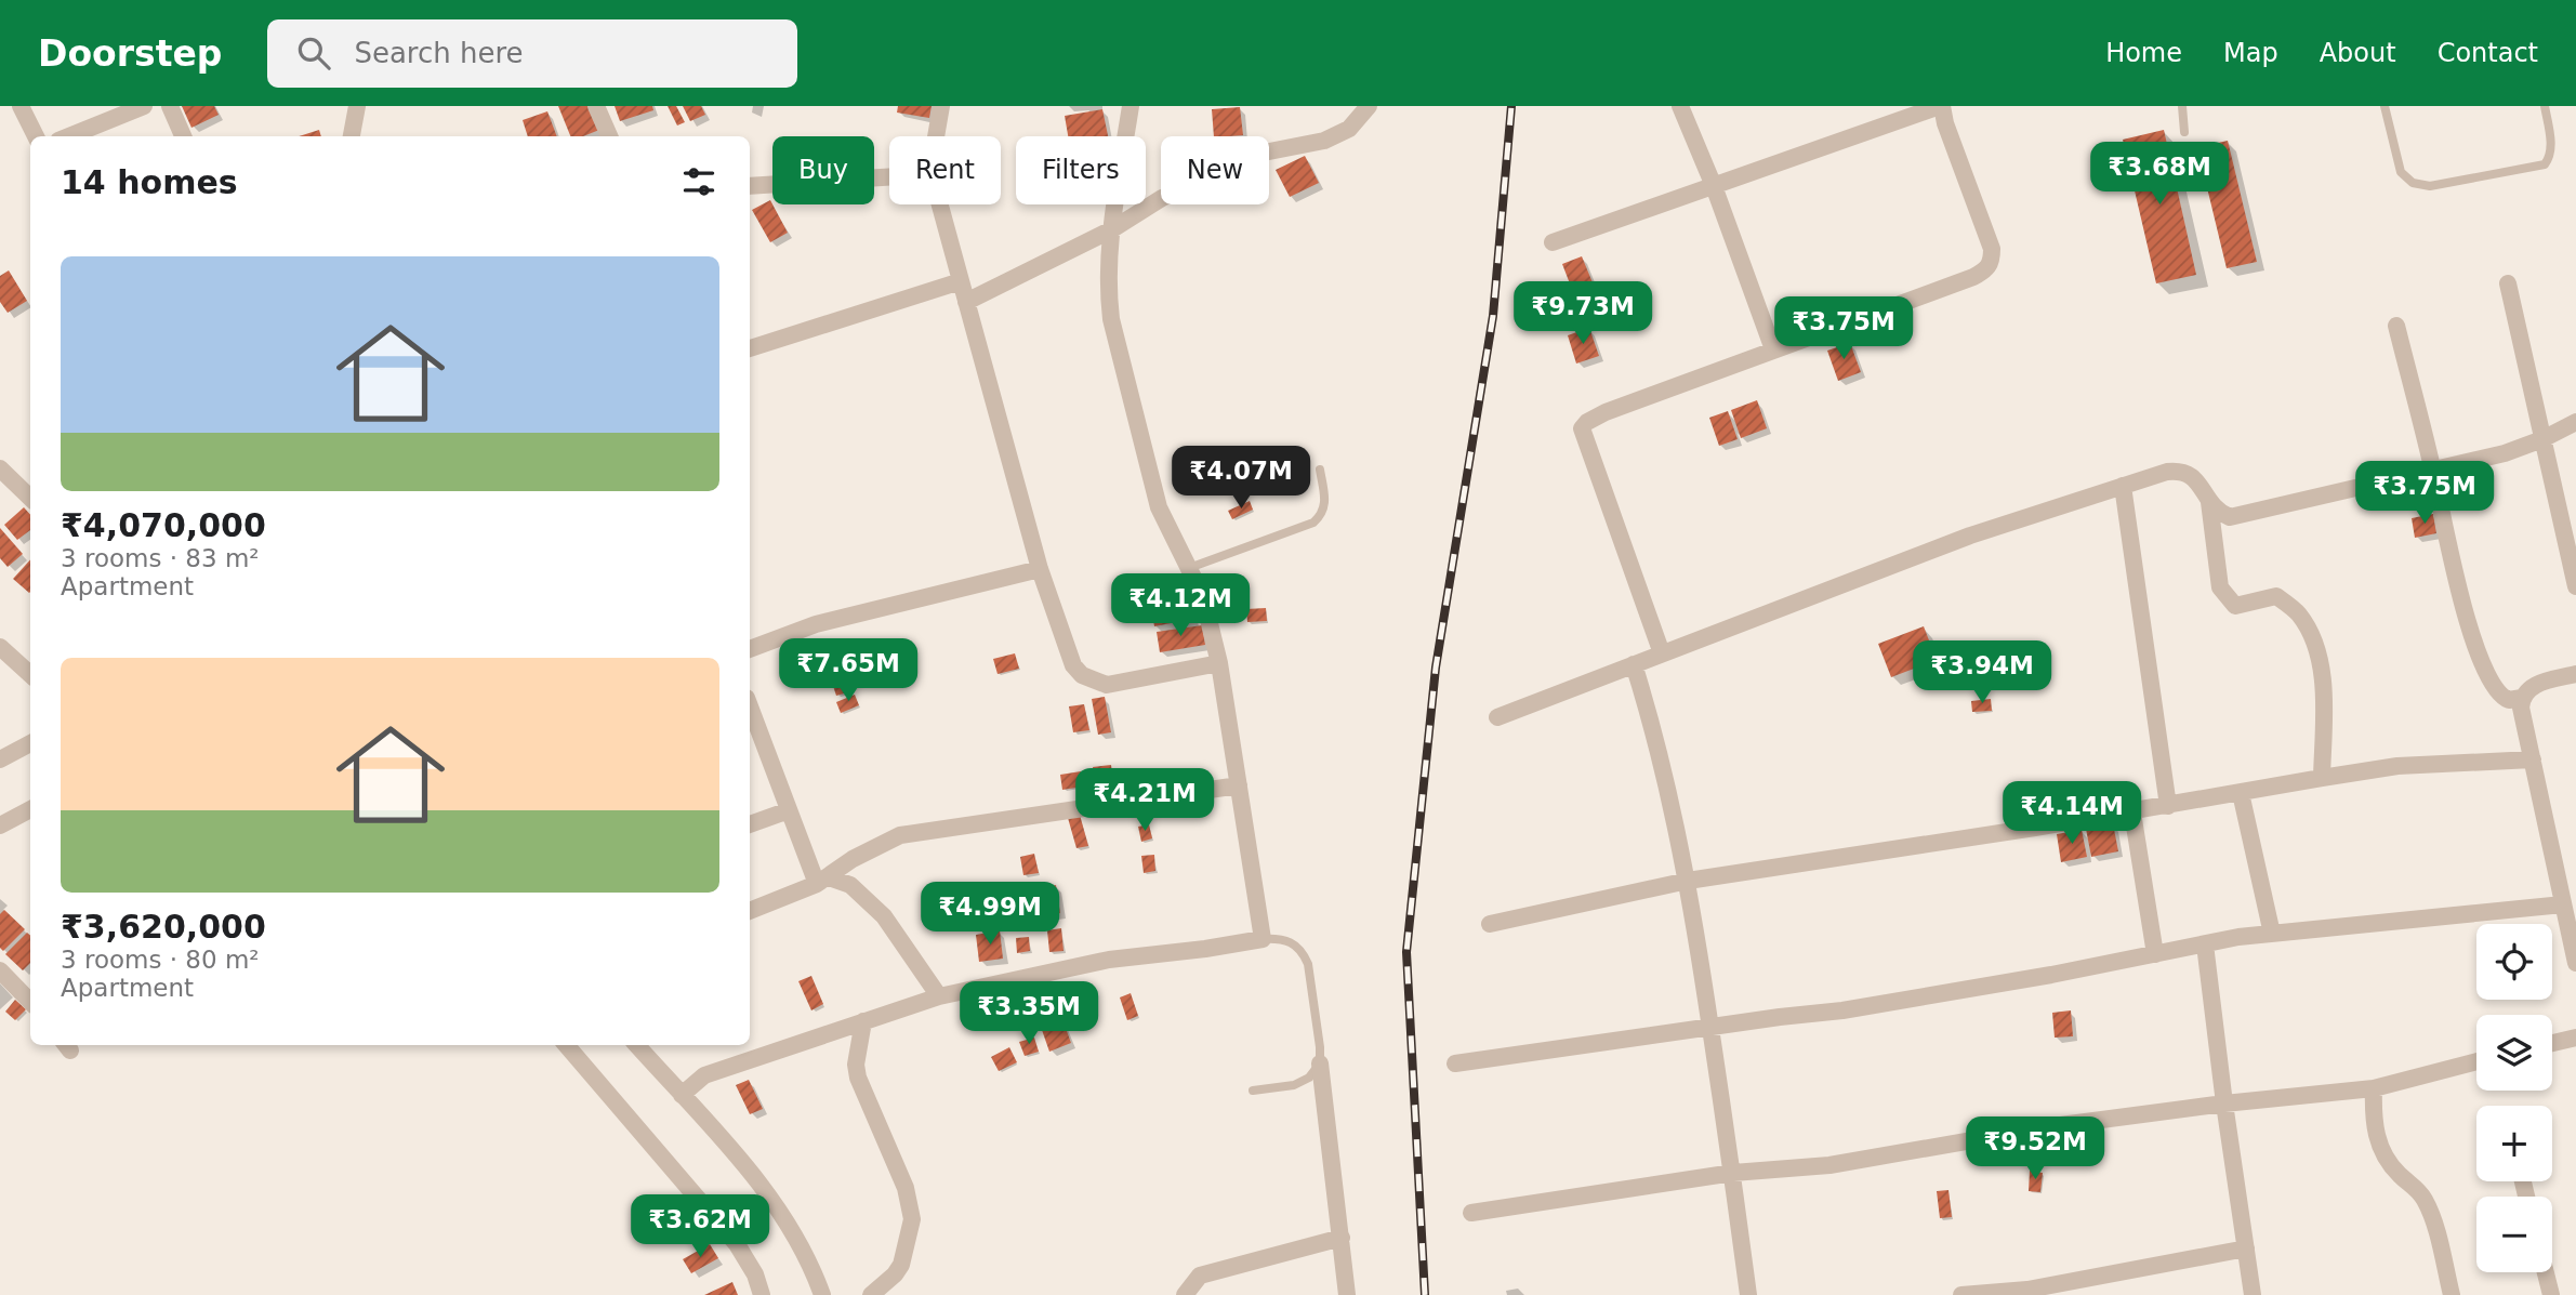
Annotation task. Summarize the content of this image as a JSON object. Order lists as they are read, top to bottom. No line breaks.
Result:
{"page":{"header":"Doorstep","search":"Search here","nav":["Home","Map","About","Contact"],"chip":["Buy","Rent","Filters","New"],"heading":"14 homes","price":["₹3.68M","₹9.73M","₹3.75M","₹4.07M","₹3.75M","₹4.12M","₹7.65M","₹3.94M","₹4.21M","₹4.14M","₹4.99M","₹3.35M","₹9.52M","₹3.62M"],"list":[{"name":"₹4,070,000","note":"3 rooms · 83 m² · Apartment"},{"name":"₹3,620,000","note":"3 rooms · 80 m² · Apartment"}],"map_buttons":["+","−"]}}
